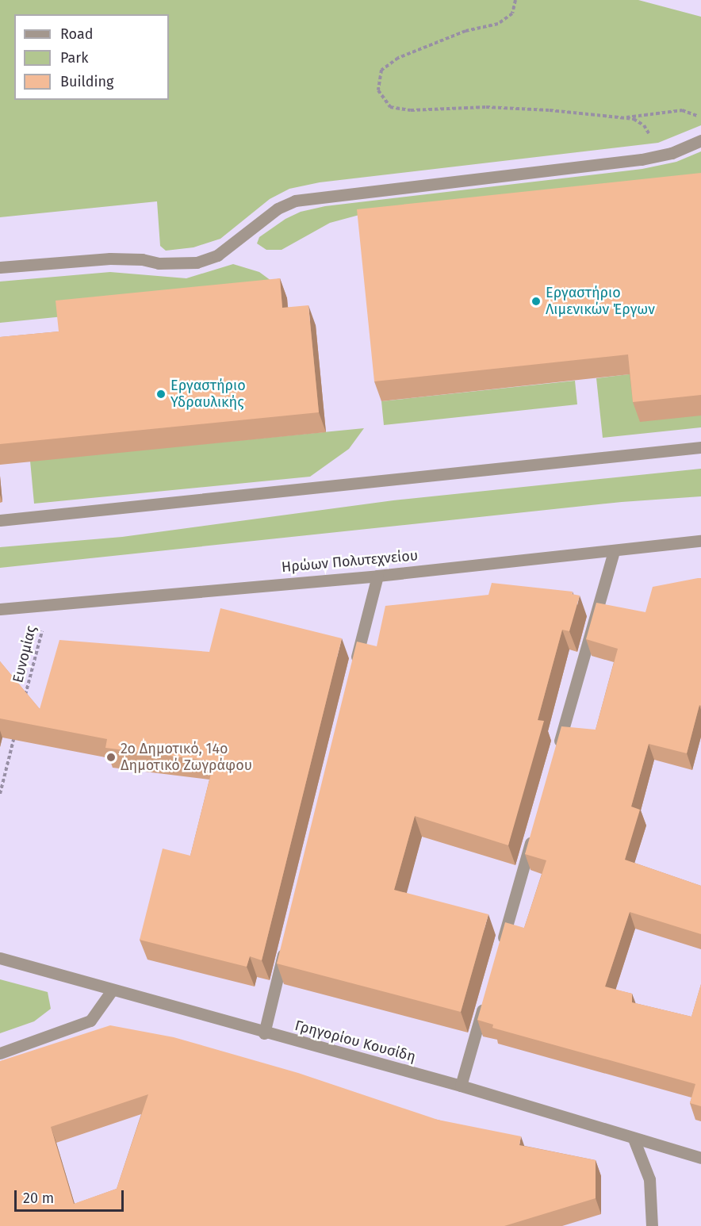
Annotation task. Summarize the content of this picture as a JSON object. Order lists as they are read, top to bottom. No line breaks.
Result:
{"streets":{"street":["Ηρώων Πολυτεχνείου","Γρηγορίου Κουσίδη"],"path":["Ευνομίας"]},"crossings":[["Ηρώων Πολυτεχνείου","Ευνομίας"]],"places":["Εργαστήριο Λιμενικών Έργων","Εργαστήριο Υδραυλικής","2ο Δημοτικό, 14ο Δημοτικό Ζωγράφου"],"legend":["Road","Park","Building"],"scale_bar":"20 m"}
